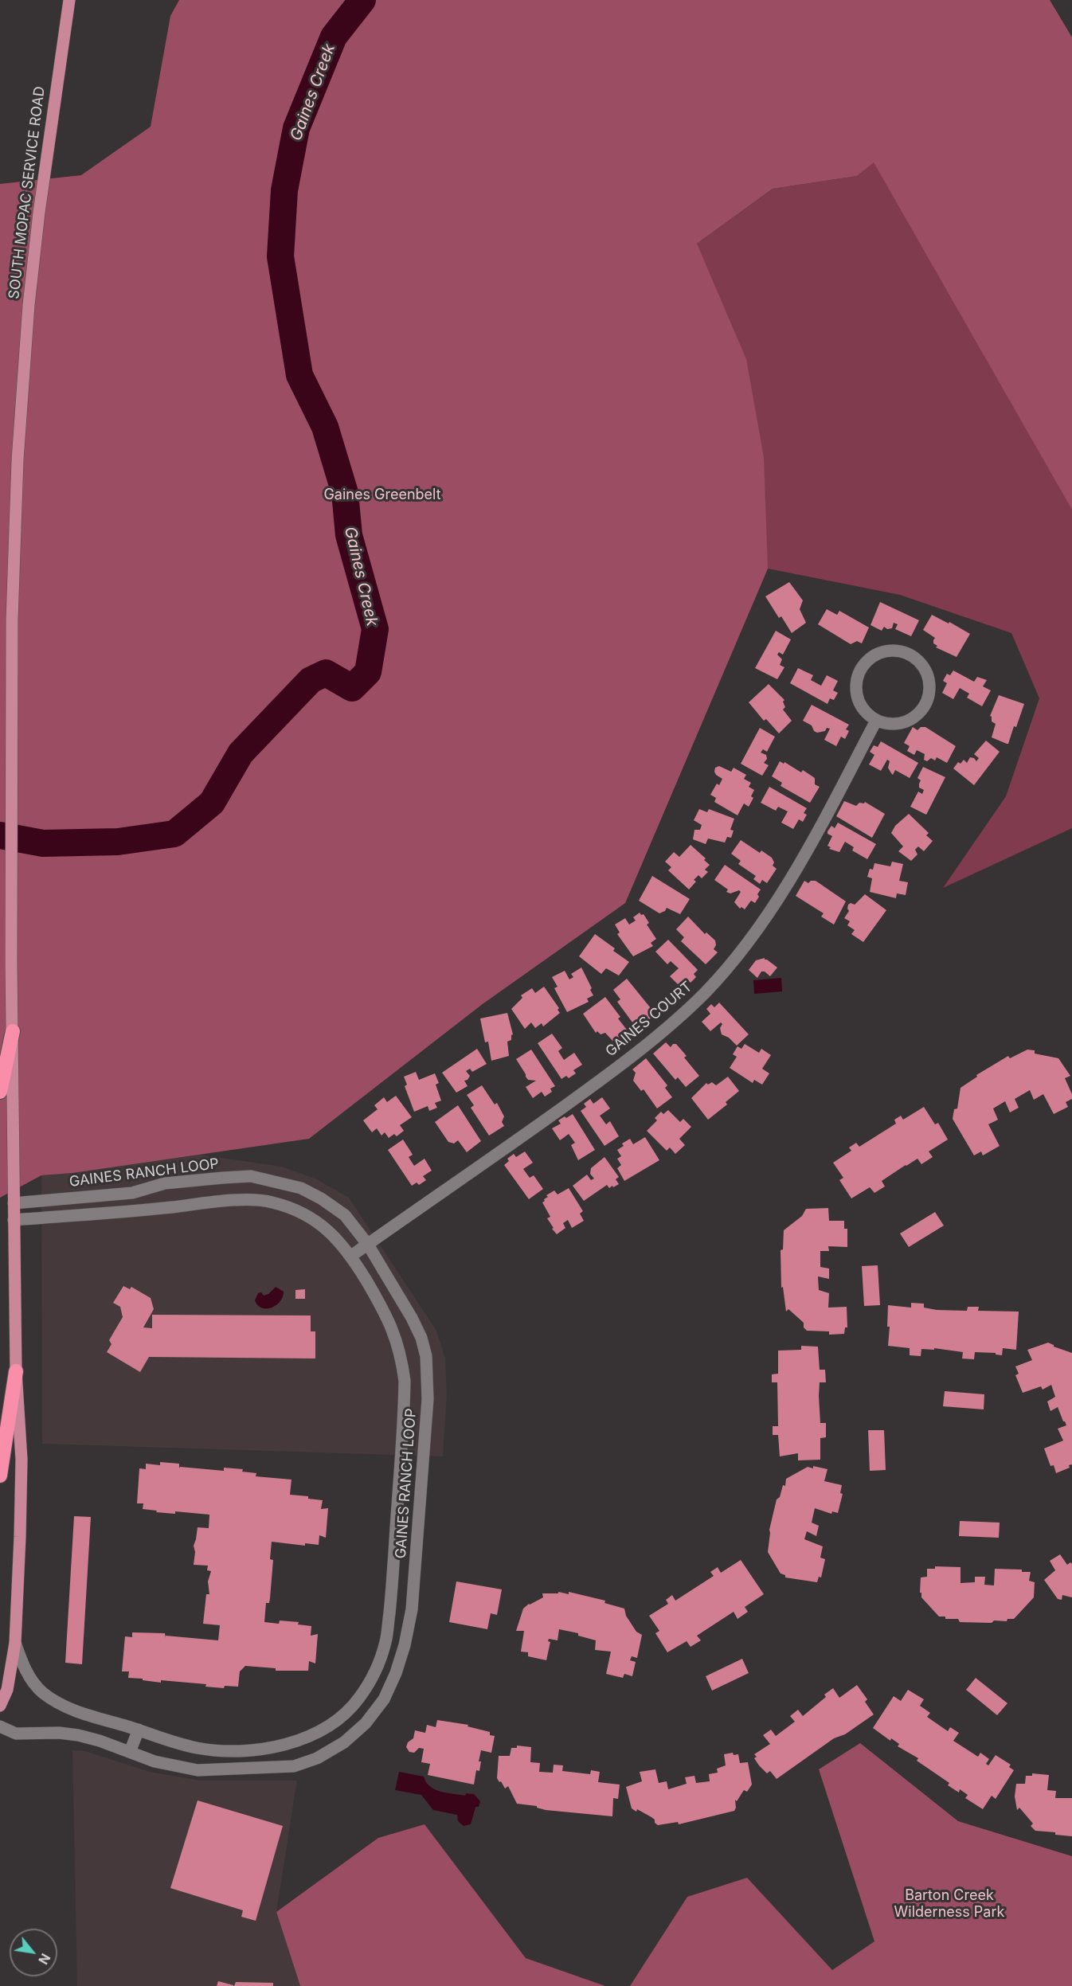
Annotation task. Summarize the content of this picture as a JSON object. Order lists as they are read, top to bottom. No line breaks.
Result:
{"streets":{"main road":["SOUTH MOPAC SERVICE ROAD"],"street":["GAINES COURT","GAINES RANCH LOOP"]},"crossings":[["SOUTH MOPAC SERVICE ROAD","GAINES RANCH LOOP"],["GAINES COURT","GAINES RANCH LOOP"]],"water":["Gaines Creek"],"parks":["Gaines Greenbelt","Barton Creek Wilderness Park"],"north":"bottom right"}
